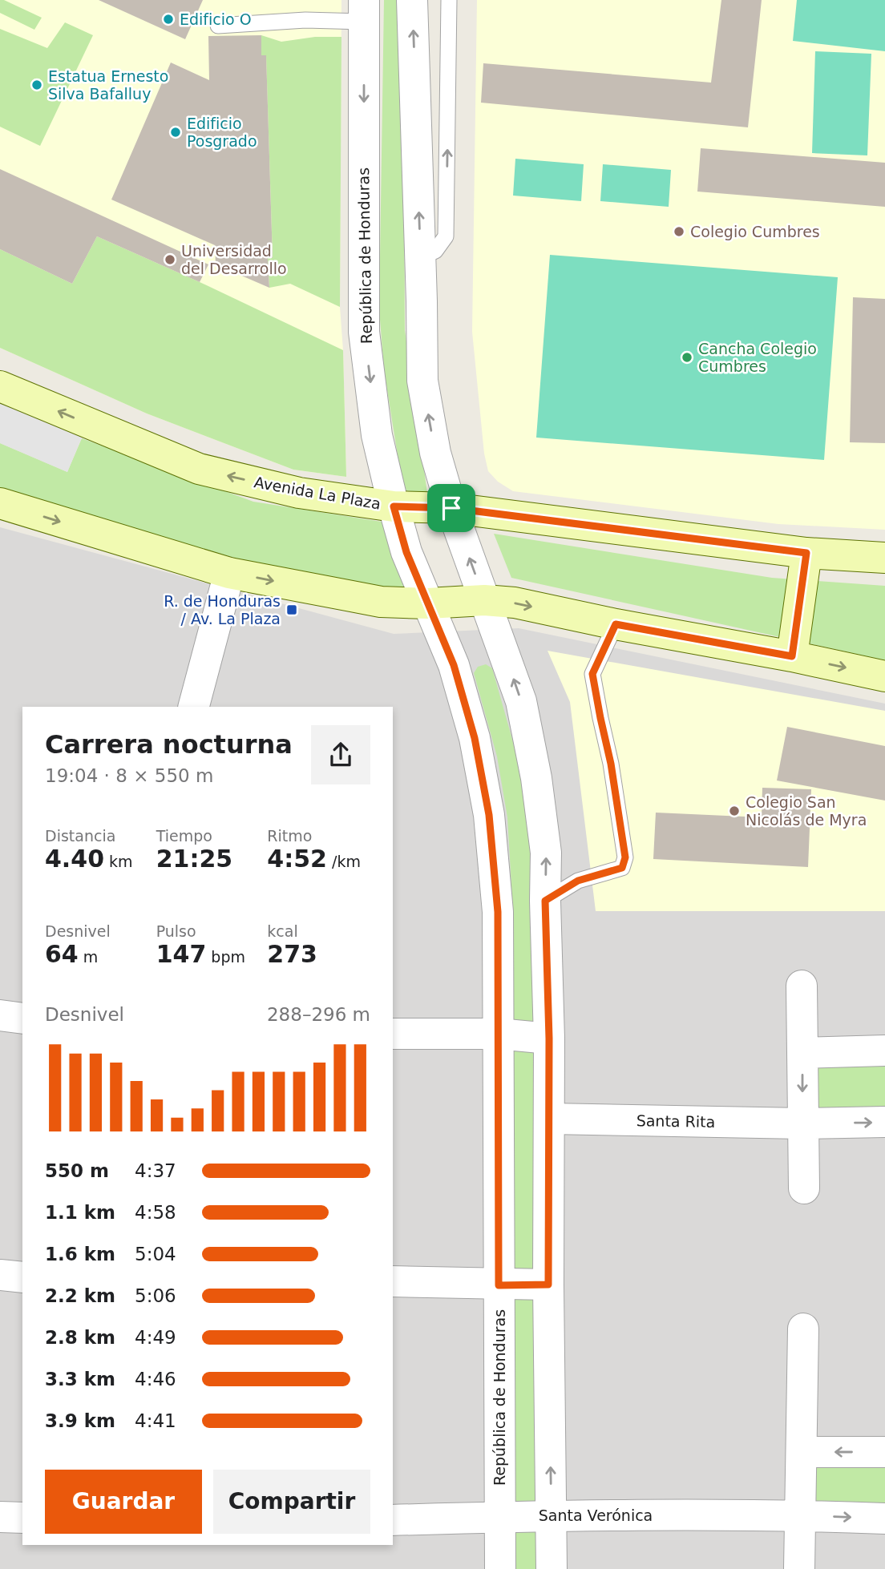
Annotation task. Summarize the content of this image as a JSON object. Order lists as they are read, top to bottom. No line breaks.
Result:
{"streets":{"main road":["Avenida La Plaza"],"street":["República de Honduras","Santa Rita","Santa Verónica"]},"crossings":[["República de Honduras","Avenida La Plaza"],["República de Honduras","Santa Verónica"]],"places":{"other":["Edificio O","Estatua Ernesto Silva Bafalluy","Edificio Posgrado","Colegio Cumbres","Universidad del Desarrollo","Cancha Colegio Cumbres","Colegio San Nicolás de Myra"],"transit":["R. de Honduras / Av. La Plaza"]},"page":{"heading":["Carrera nocturna","19:04 · 8 × 550 m"],"stats":[["Distancia","4.40 km"],["Tiempo","21:25"],["Ritmo","4:52 /km"],["Desnivel","64 m"],["Pulso","147 bpm"],["kcal","273"]],"chart":["Desnivel","288–296 m"],"list":[{"name":"550 m","note":"4:37"},{"name":"1.1 km","note":"4:58"},{"name":"1.6 km","note":"5:04"},{"name":"2.2 km","note":"5:06"},{"name":"2.8 km","note":"4:49"},{"name":"3.3 km","note":"4:46"},{"name":"3.9 km","note":"4:41"}],"buttons":["Guardar","Compartir"]}}
